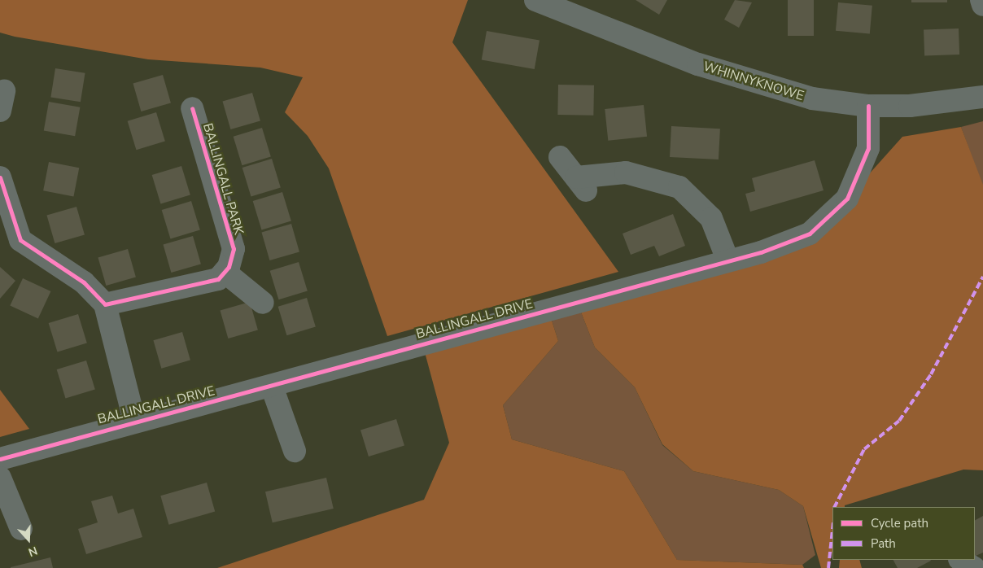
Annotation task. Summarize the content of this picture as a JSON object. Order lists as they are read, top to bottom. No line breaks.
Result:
{"streets":{"street":["WHINNYKNOWE","BALLINGALL PARK","BALLINGALL DRIVE"]},"crossings":[["WHINNYKNOWE","BALLINGALL DRIVE"]],"legend":["Cycle path","Path"],"north":"bottom"}
